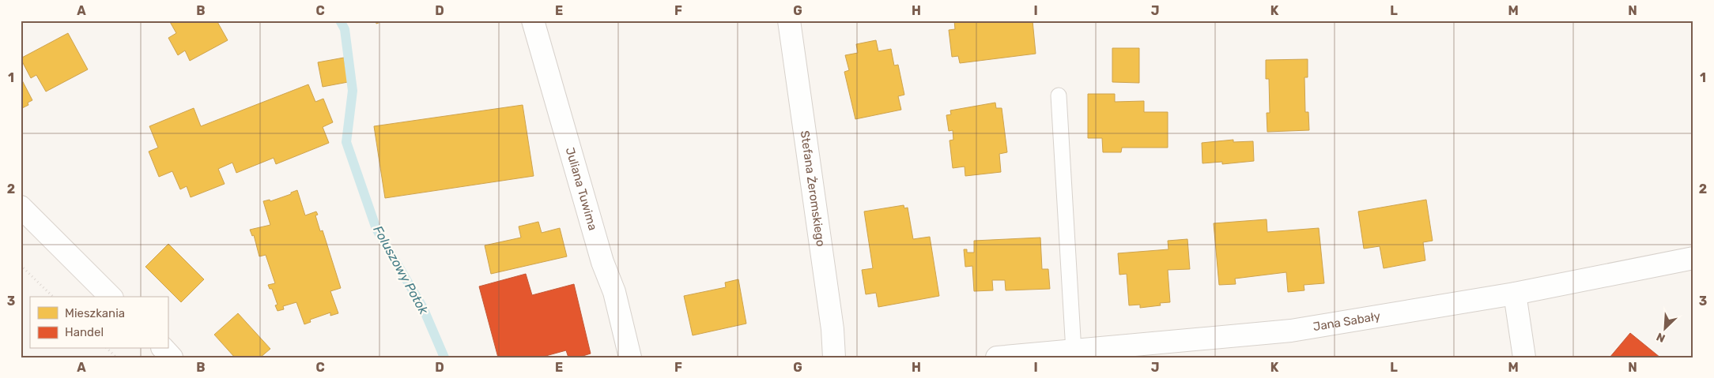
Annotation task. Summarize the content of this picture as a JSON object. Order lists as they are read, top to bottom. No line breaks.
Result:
{"streets":{"street":["Juliana Tuwima","Stefana Żeromskiego","Jana Sabały"]},"water":["Foluszowy Potok"],"legend":["Mieszkania","Handel"],"north":"bottom left","grid":{"columns":["A","B","C","D","E","F","G","H","I","J","K","L","M","N"],"rows":["1","2","3"]}}
